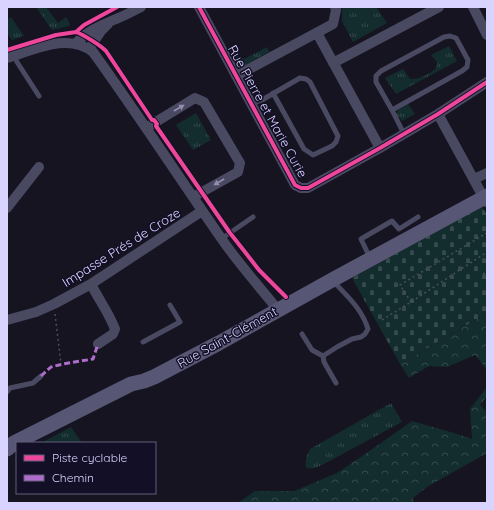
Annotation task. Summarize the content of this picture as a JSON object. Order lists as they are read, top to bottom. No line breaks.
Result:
{"streets":{"main road":["Rue Saint-Clément"],"street":["Rue Pierre et Marie Curie","Impasse Prés de Croze"]},"legend":["Piste cyclable","Chemin"]}
